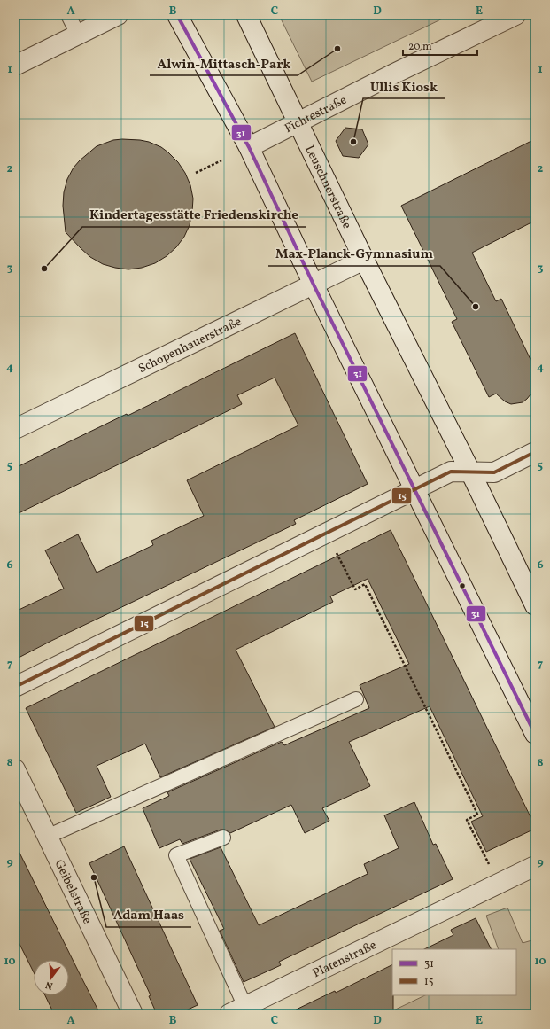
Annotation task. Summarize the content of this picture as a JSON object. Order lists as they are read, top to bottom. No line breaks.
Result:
{"streets":{"street":["Fichtestraße","Leuschnerstraße","Schopenhauerstraße","Geibelstraße","Platenstraße"]},"crossings":[["Fichtestraße","Leuschnerstraße"],["Leuschnerstraße","Schopenhauerstraße"]],"places":["Alwin-Mittasch-Park","Ullis Kiosk","Kindertagesstätte Friedenskirche","Max-Planck-Gymnasium","Adam Haas"],"lines":["transit line 31","transit line 15"],"legend":["31","15"],"scale_bar":"20 m","north":"bottom","grid":{"columns":["A","B","C","D","E"],"rows":["1","2","3","4","5","6","7","8","9","10"]}}
